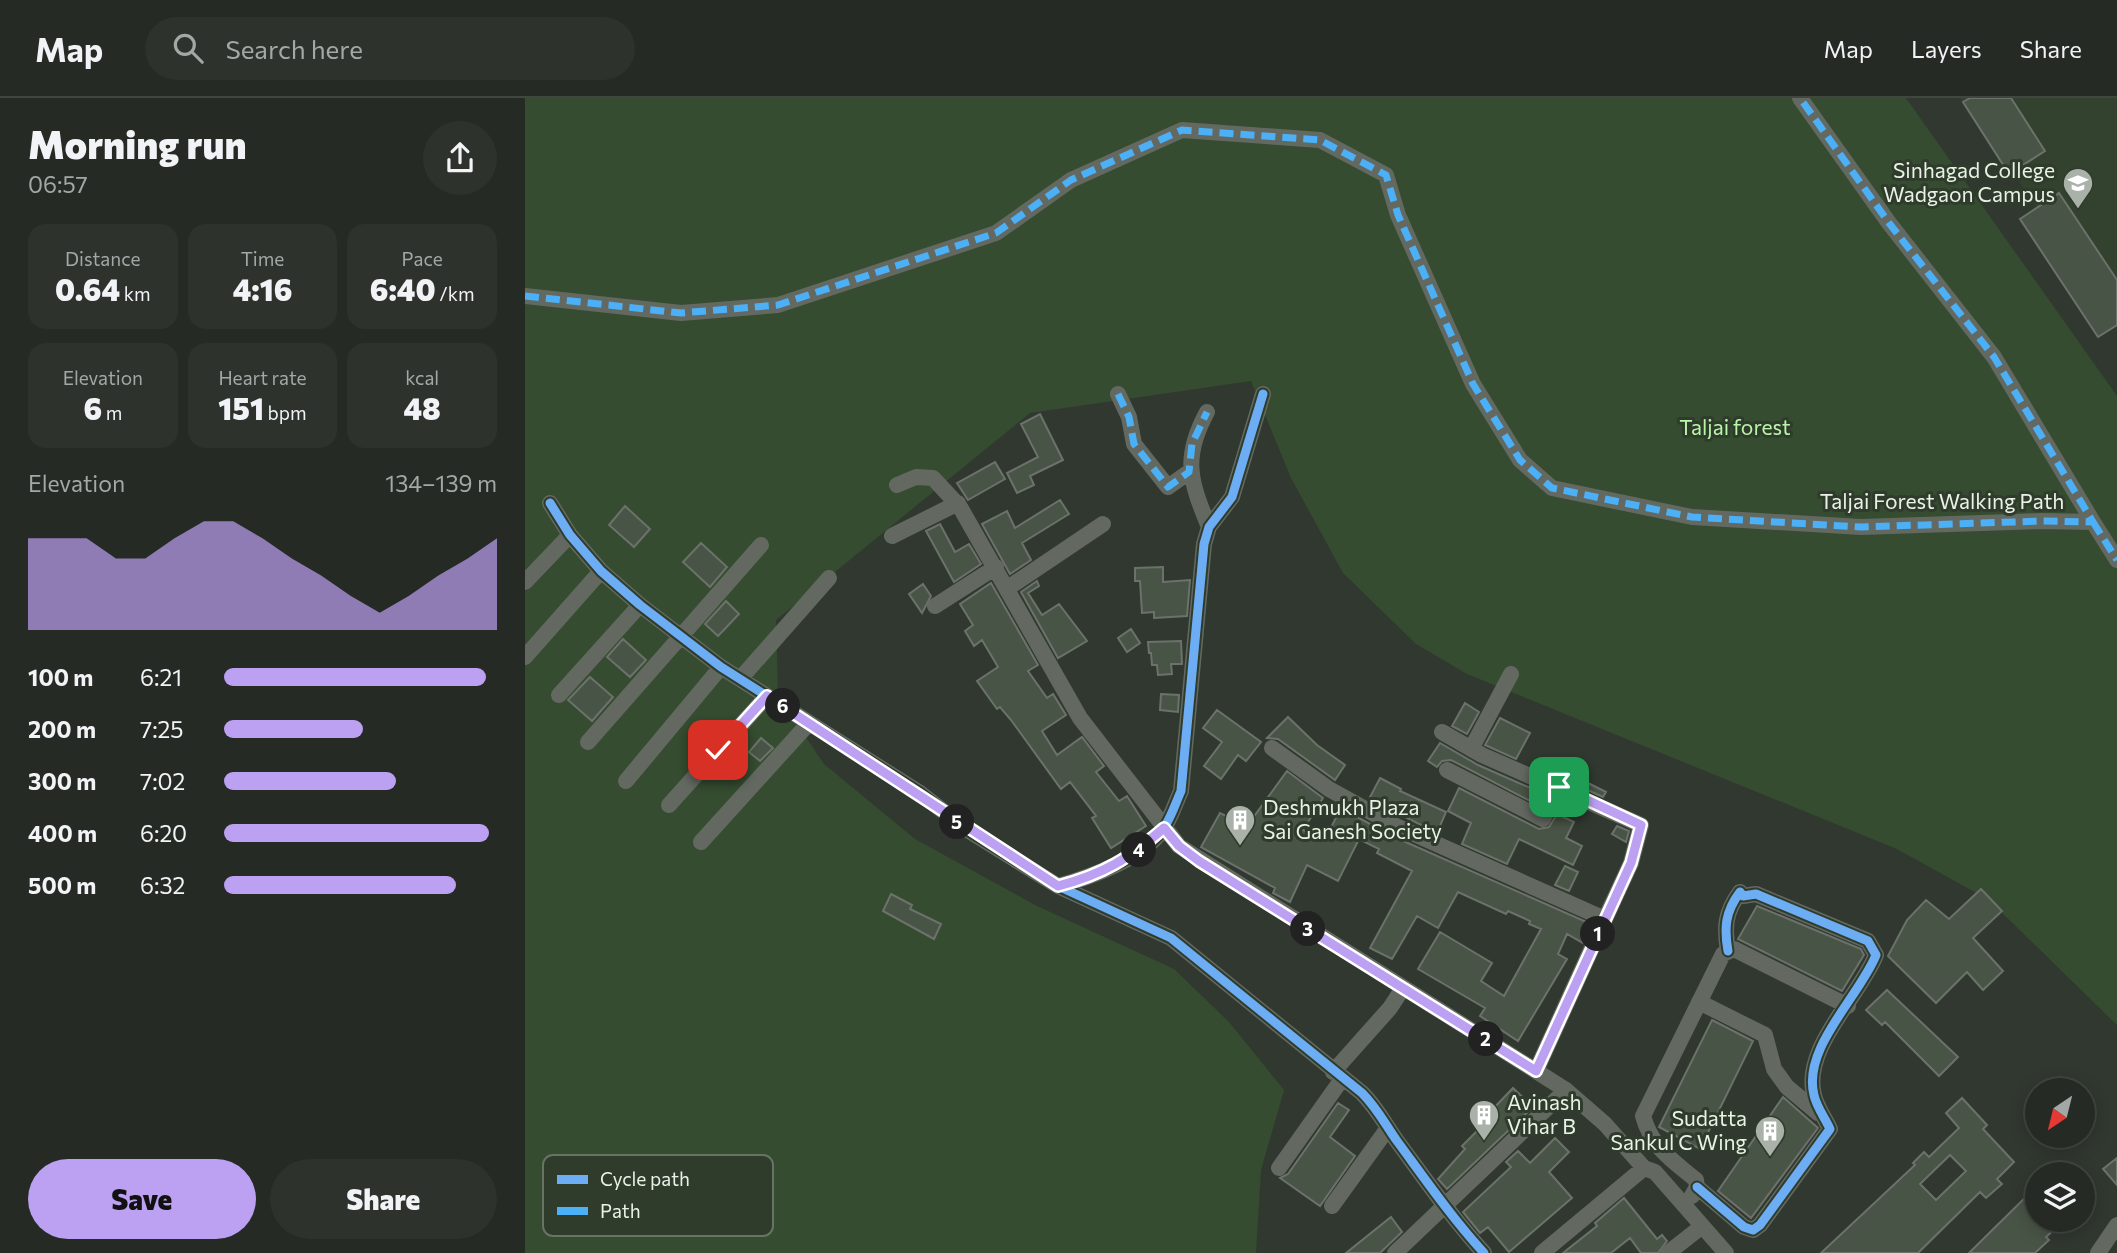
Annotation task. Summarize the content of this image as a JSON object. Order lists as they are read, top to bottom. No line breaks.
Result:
{"streets":{"street":["Taljai Forest Walking Path"]},"parks":["Taljai forest"],"places":{"school or university":["Sinhagad College Wadgaon Campus"],"building":["Deshmukh Plaza Sai Ganesh Society","Avinash Vihar B","Sudatta Sankul C Wing"]},"legend":["Cycle path","Path"],"north":"bottom left","page":{"header":"Map","search":"Search here","nav":["Map","Layers","Share"],"heading":["Morning run","06:57"],"stats":[["Distance","0.64 km"],["Time","4:16"],["Pace","6:40 /km"],["Elevation","6 m"],["Heart rate","151 bpm"],["kcal","48"]],"chart":["Elevation","134–139 m"],"list":[{"name":"100 m","note":"6:21"},{"name":"200 m","note":"7:25"},{"name":"300 m","note":"7:02"},{"name":"400 m","note":"6:20"},{"name":"500 m","note":"6:32"}],"pins":["6","5","4","3","1","2"],"buttons":["Save","Share"]}}
